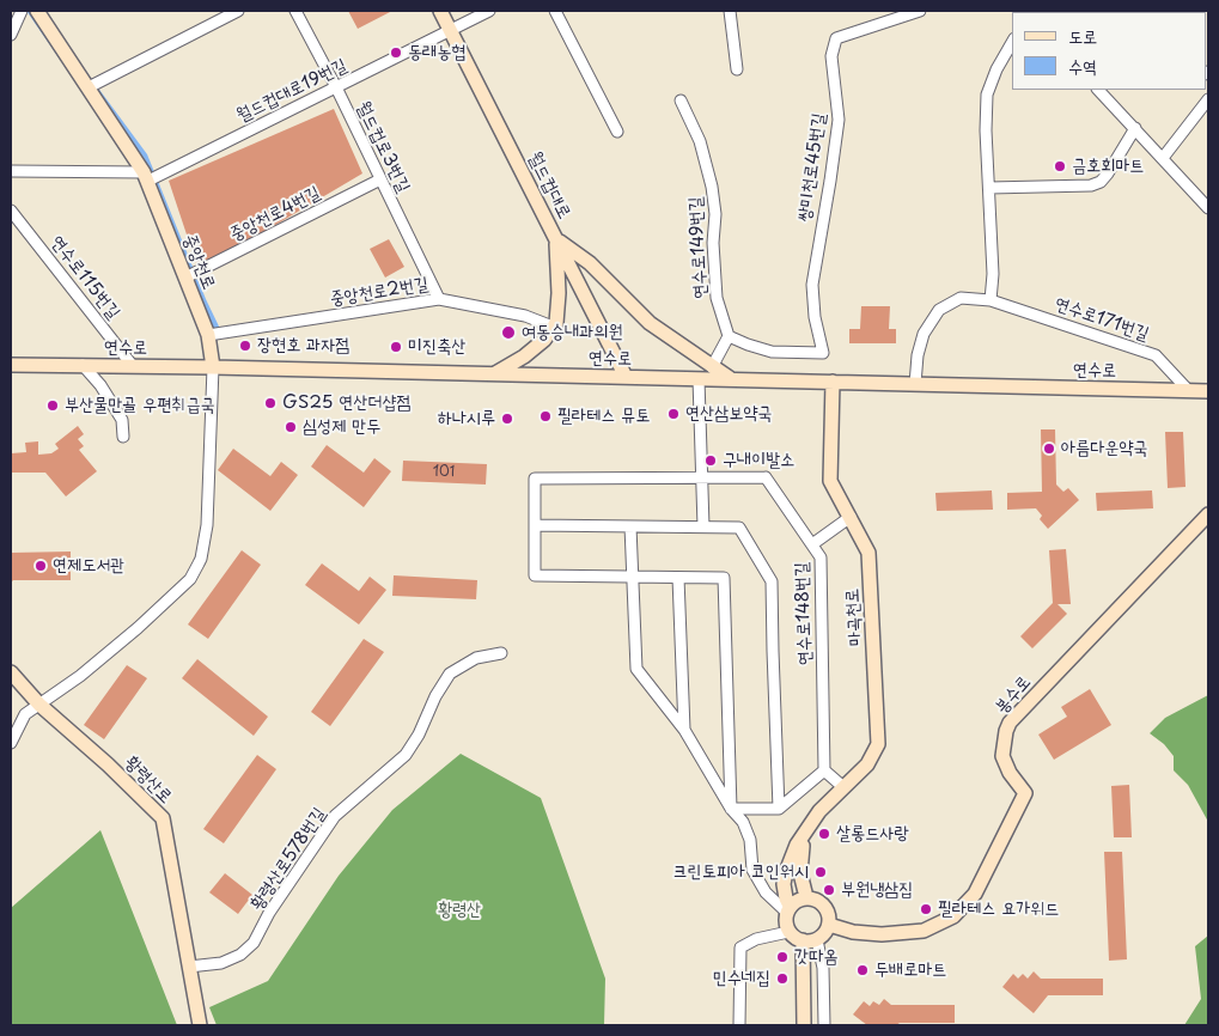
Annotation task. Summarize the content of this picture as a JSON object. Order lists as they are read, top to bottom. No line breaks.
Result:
{"streets":{"street":["월드컵대로19번길","월드컵로3번길","쌍미천로45번길","월드컵대로","중앙천로4번길","연수로149번길","중앙천로","연수로115번길","중앙천로2번길","연수로171번길","연수로","연수로148번길","마곡천로","봉수로","황령산로","황령산로578번길"]},"crossings":[["월드컵대로19번길","월드컵로3번길"],["월드컵대로19번길","월드컵대로"],["월드컵대로19번길","중앙천로"],["월드컵로3번길","중앙천로4번길"],["월드컵로3번길","중앙천로2번길"],["쌍미천로45번길","연수로149번길"],["월드컵대로","연수로"],["중앙천로4번길","중앙천로"],["중앙천로","중앙천로2번길"],["중앙천로","연수로"],["연수로115번길","연수로"],["연수로171번길","연수로"],["연수로","마곡천로"],["연수로148번길","마곡천로"],["연수로148번길","봉수로"],["마곡천로","봉수로"],["황령산로","황령산로578번길"]],"parks":["황령산"],"places":["동래농협","금호회마트","여동승내과의원","장현호 과자점","미진축산","GS25 연산더샵점","부산물만골 우편취급국","연산삼보약국","필라테스 뮤토","하나시루","심성제 만두","아름다운약국","구내이발소","연제도서관","살롱드사랑","크린토피아 코인워시","부원냉삼집","필라테스 요가위드","갓따옴","두배로마트","민수네집"],"house_numbers":["101"],"legend":["도로","수역"]}
